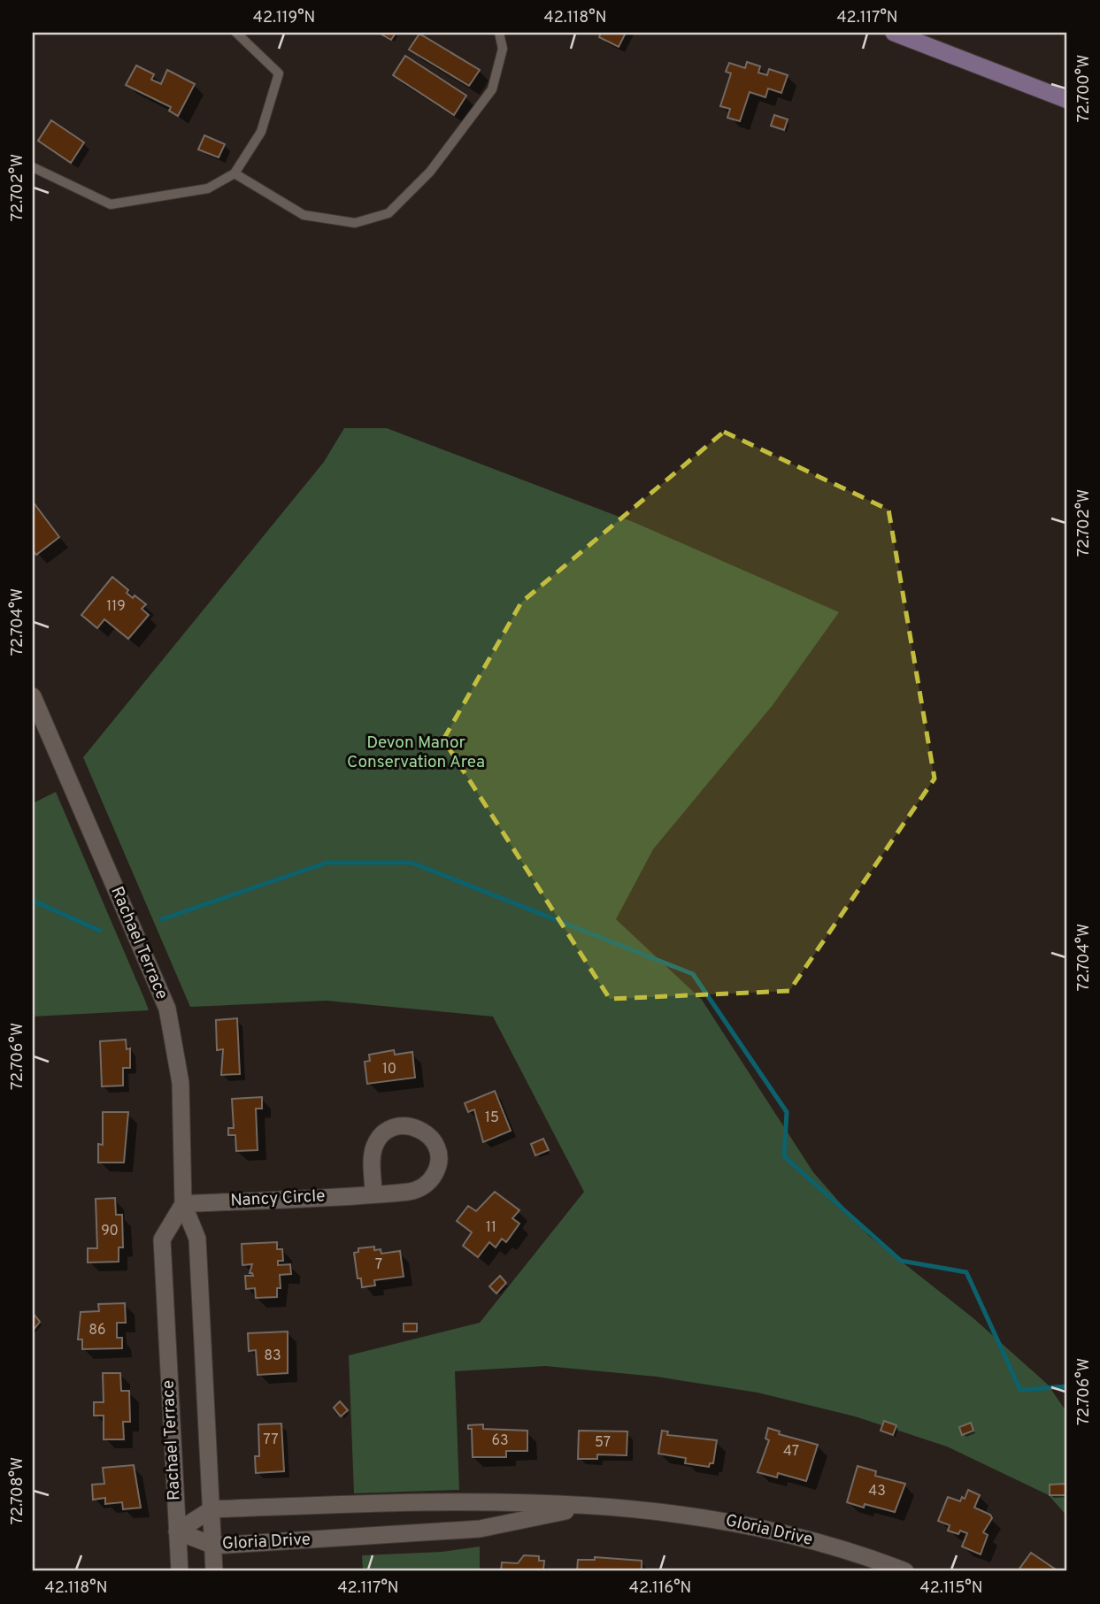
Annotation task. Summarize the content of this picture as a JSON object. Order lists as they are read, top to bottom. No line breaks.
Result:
{"streets":{"street":["Rachael Terrace","Nancy Circle","Gloria Drive"]},"crossings":[["Rachael Terrace","Nancy Circle"],["Rachael Terrace","Gloria Drive"]],"parks":["Devon Manor Conservation Area"],"house_numbers":["119","10","15","11","90","7","86","83","77","63","57","47","43"],"coordinates":["42.119°N","42.118°N","42.117°N","72.700°W","72.702°W","72.704°W","72.706°W","72.708°W","42.116°N","42.115°N"]}
